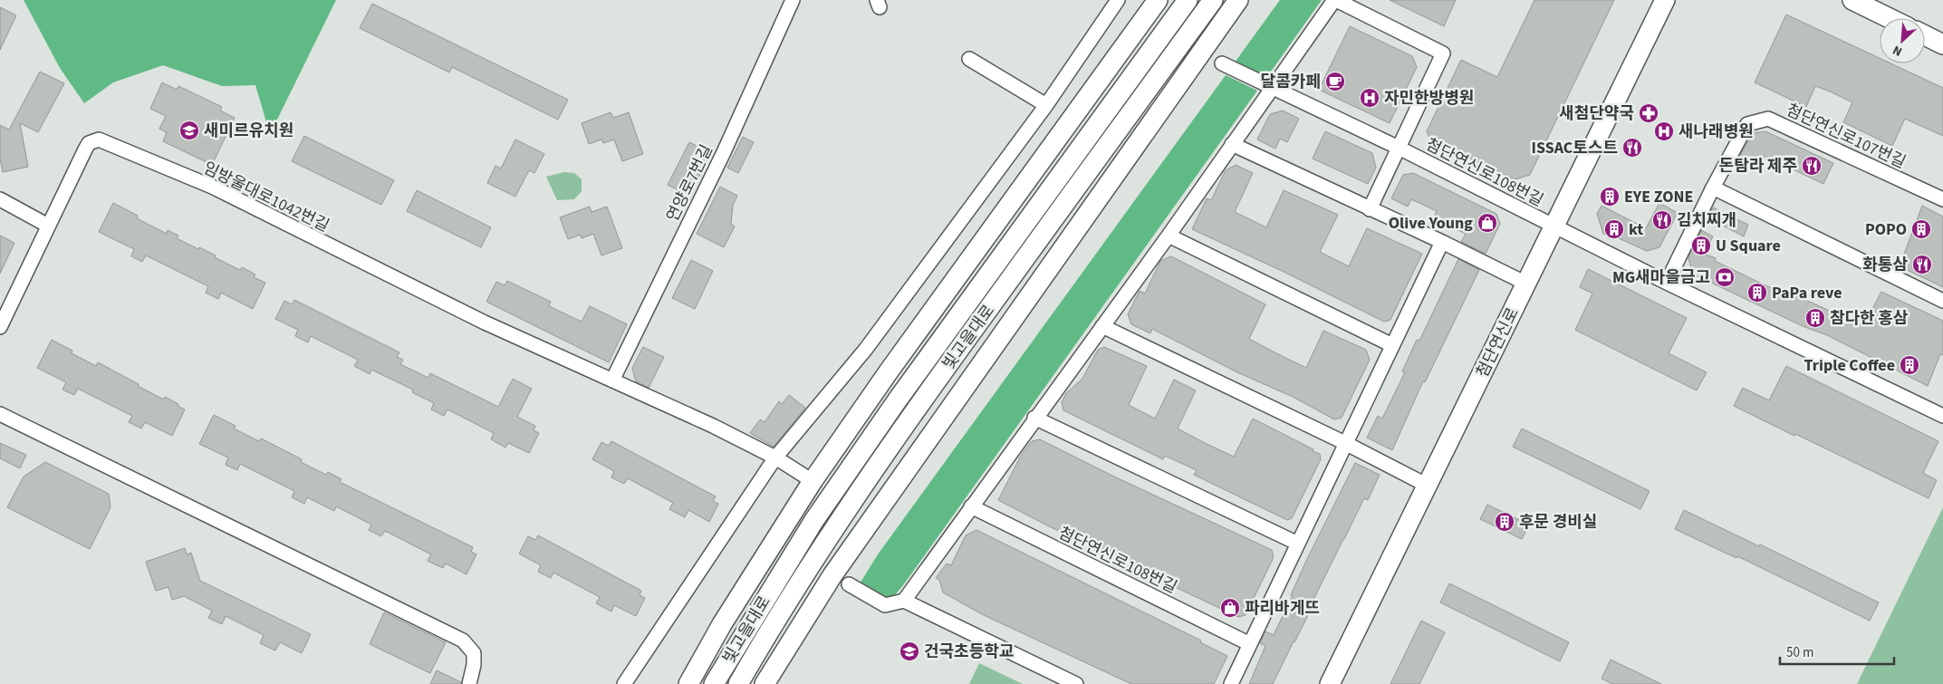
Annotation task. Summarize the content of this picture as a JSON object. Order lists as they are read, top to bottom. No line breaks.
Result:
{"streets":{"main road":["빛고을대로","첨단연신로"],"street":["첨단연신로107번길","첨단연신로108번길","연양로7번길","임방울대로1042번길"]},"crossings":[["첨단연신로108번길","첨단연신로"],["연양로7번길","임방울대로1042번길"]],"places":{"cafe":["달콤카페"],"hospital":["자민한방병원","새나래병원"],"pharmacy":["새첨단약국"],"school or university":["새미르유치원","건국초등학교"],"restaurant":["ISSAC토스트","돈탐라 제주","김치찌개","화통삼"],"building":["EYE ZONE","kt","POPO","U Square","PaPa reve","참다한 홍삼","Triple Coffee","후문 경비실"],"shop":["Olive Young","파리바게뜨"],"bank":["MG새마을금고"]},"scale_bar":"50 m","north":"bottom left"}
